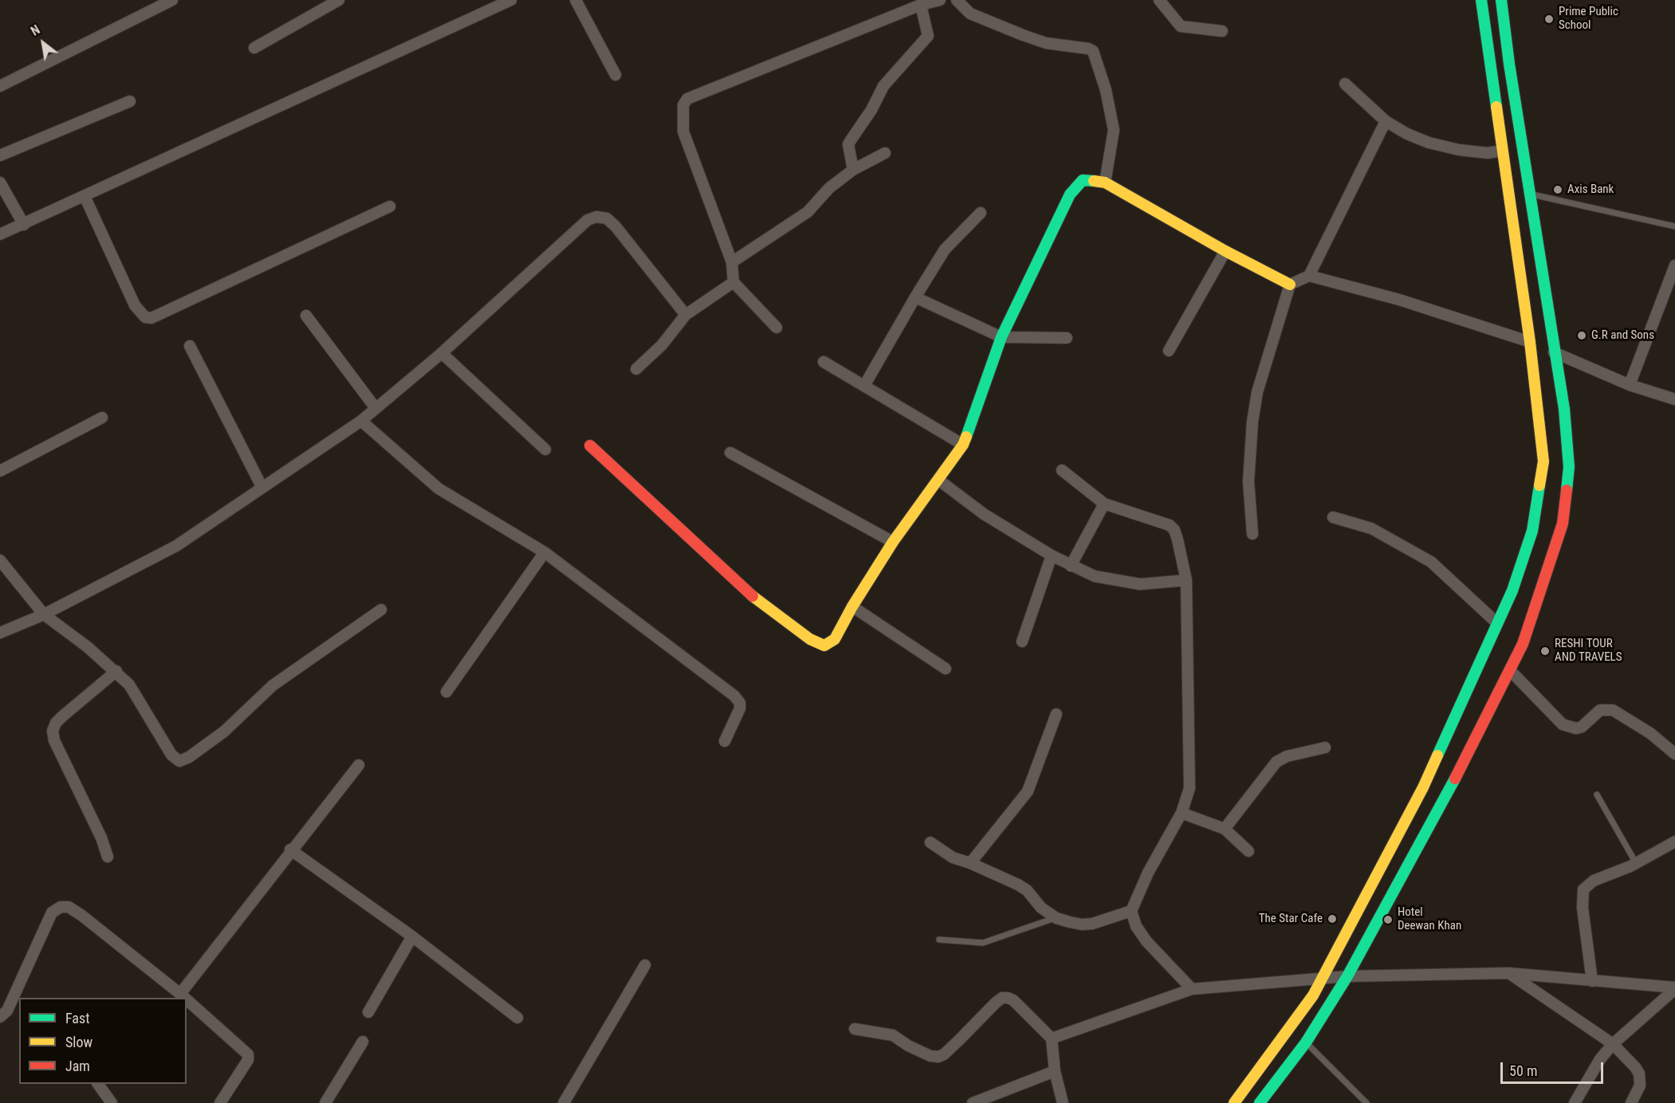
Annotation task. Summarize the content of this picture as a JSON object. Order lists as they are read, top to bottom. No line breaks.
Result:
{"places":["Prime Public School","Axis Bank","G.R and Sons","RESHI TOUR AND TRAVELS","The Star Cafe","Hotel Deewan Khan"],"legend":["Fast","Slow","Jam"],"scale_bar":"50 m","north":"top left"}
